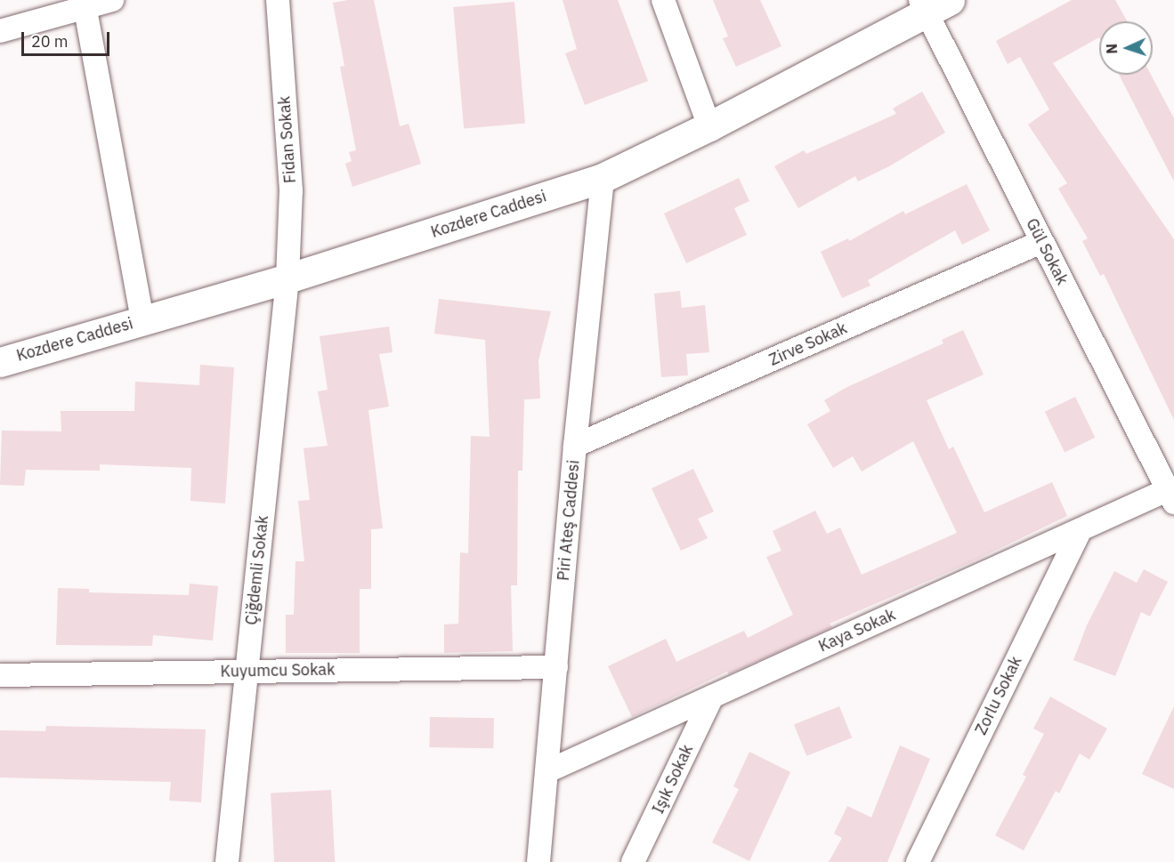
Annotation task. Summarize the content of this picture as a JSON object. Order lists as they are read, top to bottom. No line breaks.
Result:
{"streets":{"street":["Fidan Sokak","Kozdere Caddesi","Gül Sokak","Zirve Sokak","Piri Ateş Caddesi","Çiğdemli Sokak","Kaya Sokak","Kuyumcu Sokak","Zorlu Sokak","Işık Sokak"]},"crossings":[["Fidan Sokak","Kozdere Caddesi"],["Fidan Sokak","Çiğdemli Sokak"],["Kozdere Caddesi","Gül Sokak"],["Kozdere Caddesi","Piri Ateş Caddesi"],["Kozdere Caddesi","Çiğdemli Sokak"],["Gül Sokak","Zirve Sokak"],["Gül Sokak","Kaya Sokak"],["Zirve Sokak","Piri Ateş Caddesi"],["Piri Ateş Caddesi","Kaya Sokak"],["Piri Ateş Caddesi","Kuyumcu Sokak"],["Çiğdemli Sokak","Kuyumcu Sokak"],["Kaya Sokak","Zorlu Sokak"],["Kaya Sokak","Işık Sokak"]],"scale_bar":"20 m","north":"left"}
